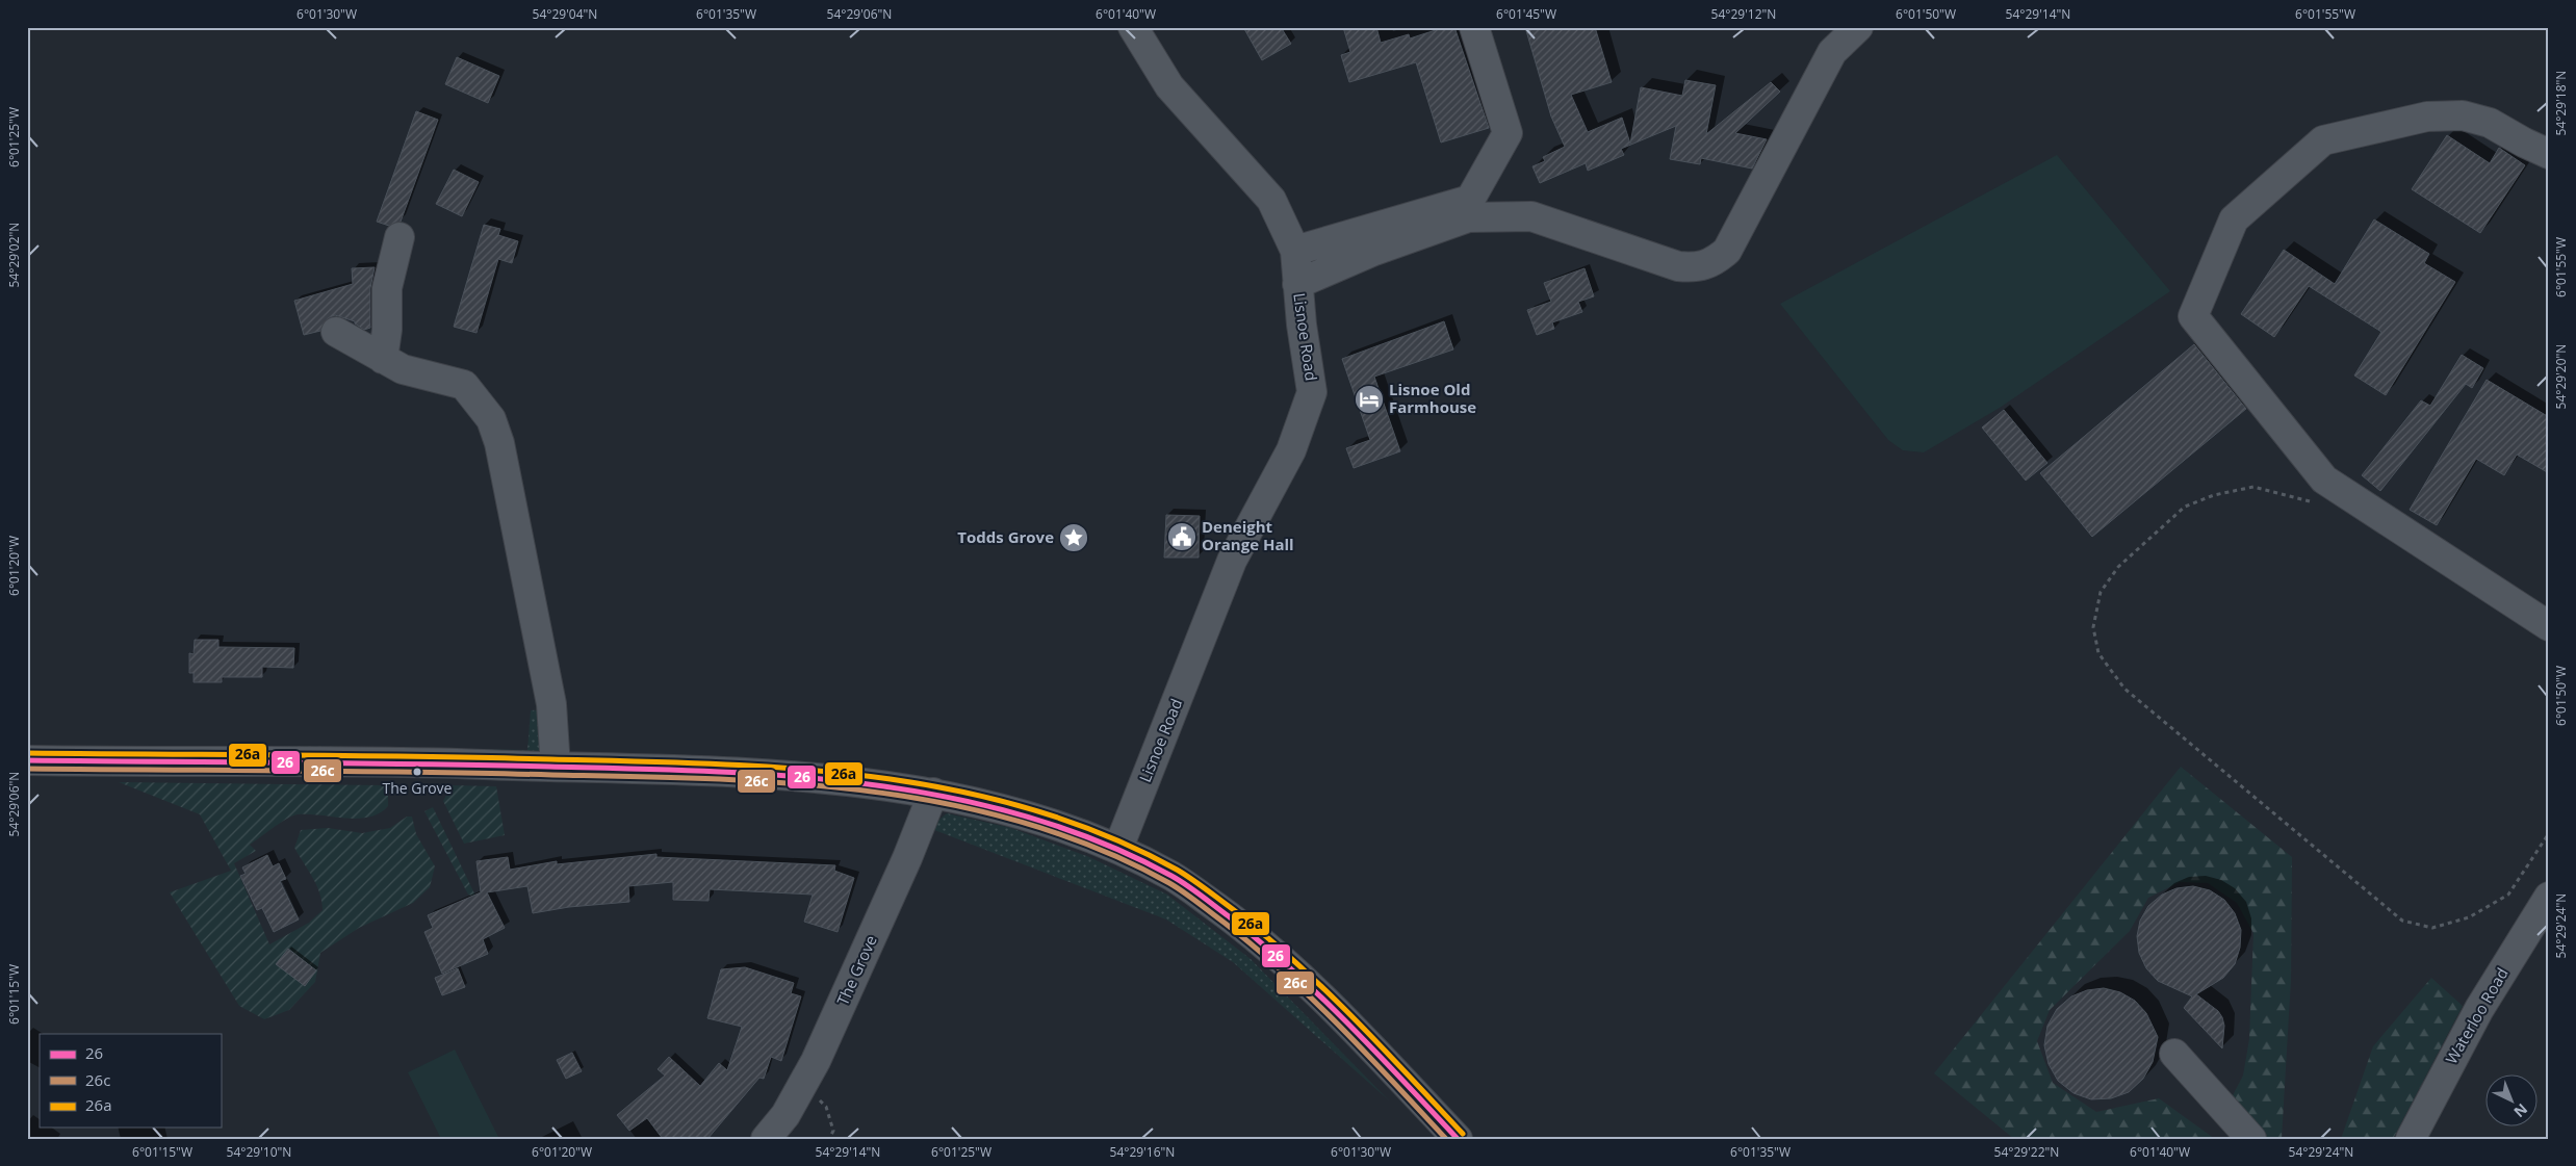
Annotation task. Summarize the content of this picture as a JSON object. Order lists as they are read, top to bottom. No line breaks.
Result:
{"streets":{"street":["Lisnoe Road","The Grove","Waterloo Road"]},"places":{"hotel":["Lisnoe Old Farmhouse"],"public building":["Deneight Orange Hall"],"place":["Todds Grove"],"other":["The Grove"]},"lines":["transit line 26a","transit line 26","transit line 26c"],"legend":["26","26c","26a"],"north":"bottom right","coordinates":["6°01'30\"W","54°29'04\"N","6°01'35\"W","54°29'06\"N","6°01'40\"W","6°01'45\"W","54°29'12\"N","6°01'50\"W","54°29'14\"N","6°01'55\"W","54°29'18\"N","6°01'25\"W","54°29'02\"N","54°29'20\"N","6°01'20\"W","54°29'24\"N","6°01'15\"W","54°29'10\"N","54°29'16\"N","54°29'22\"N"]}
